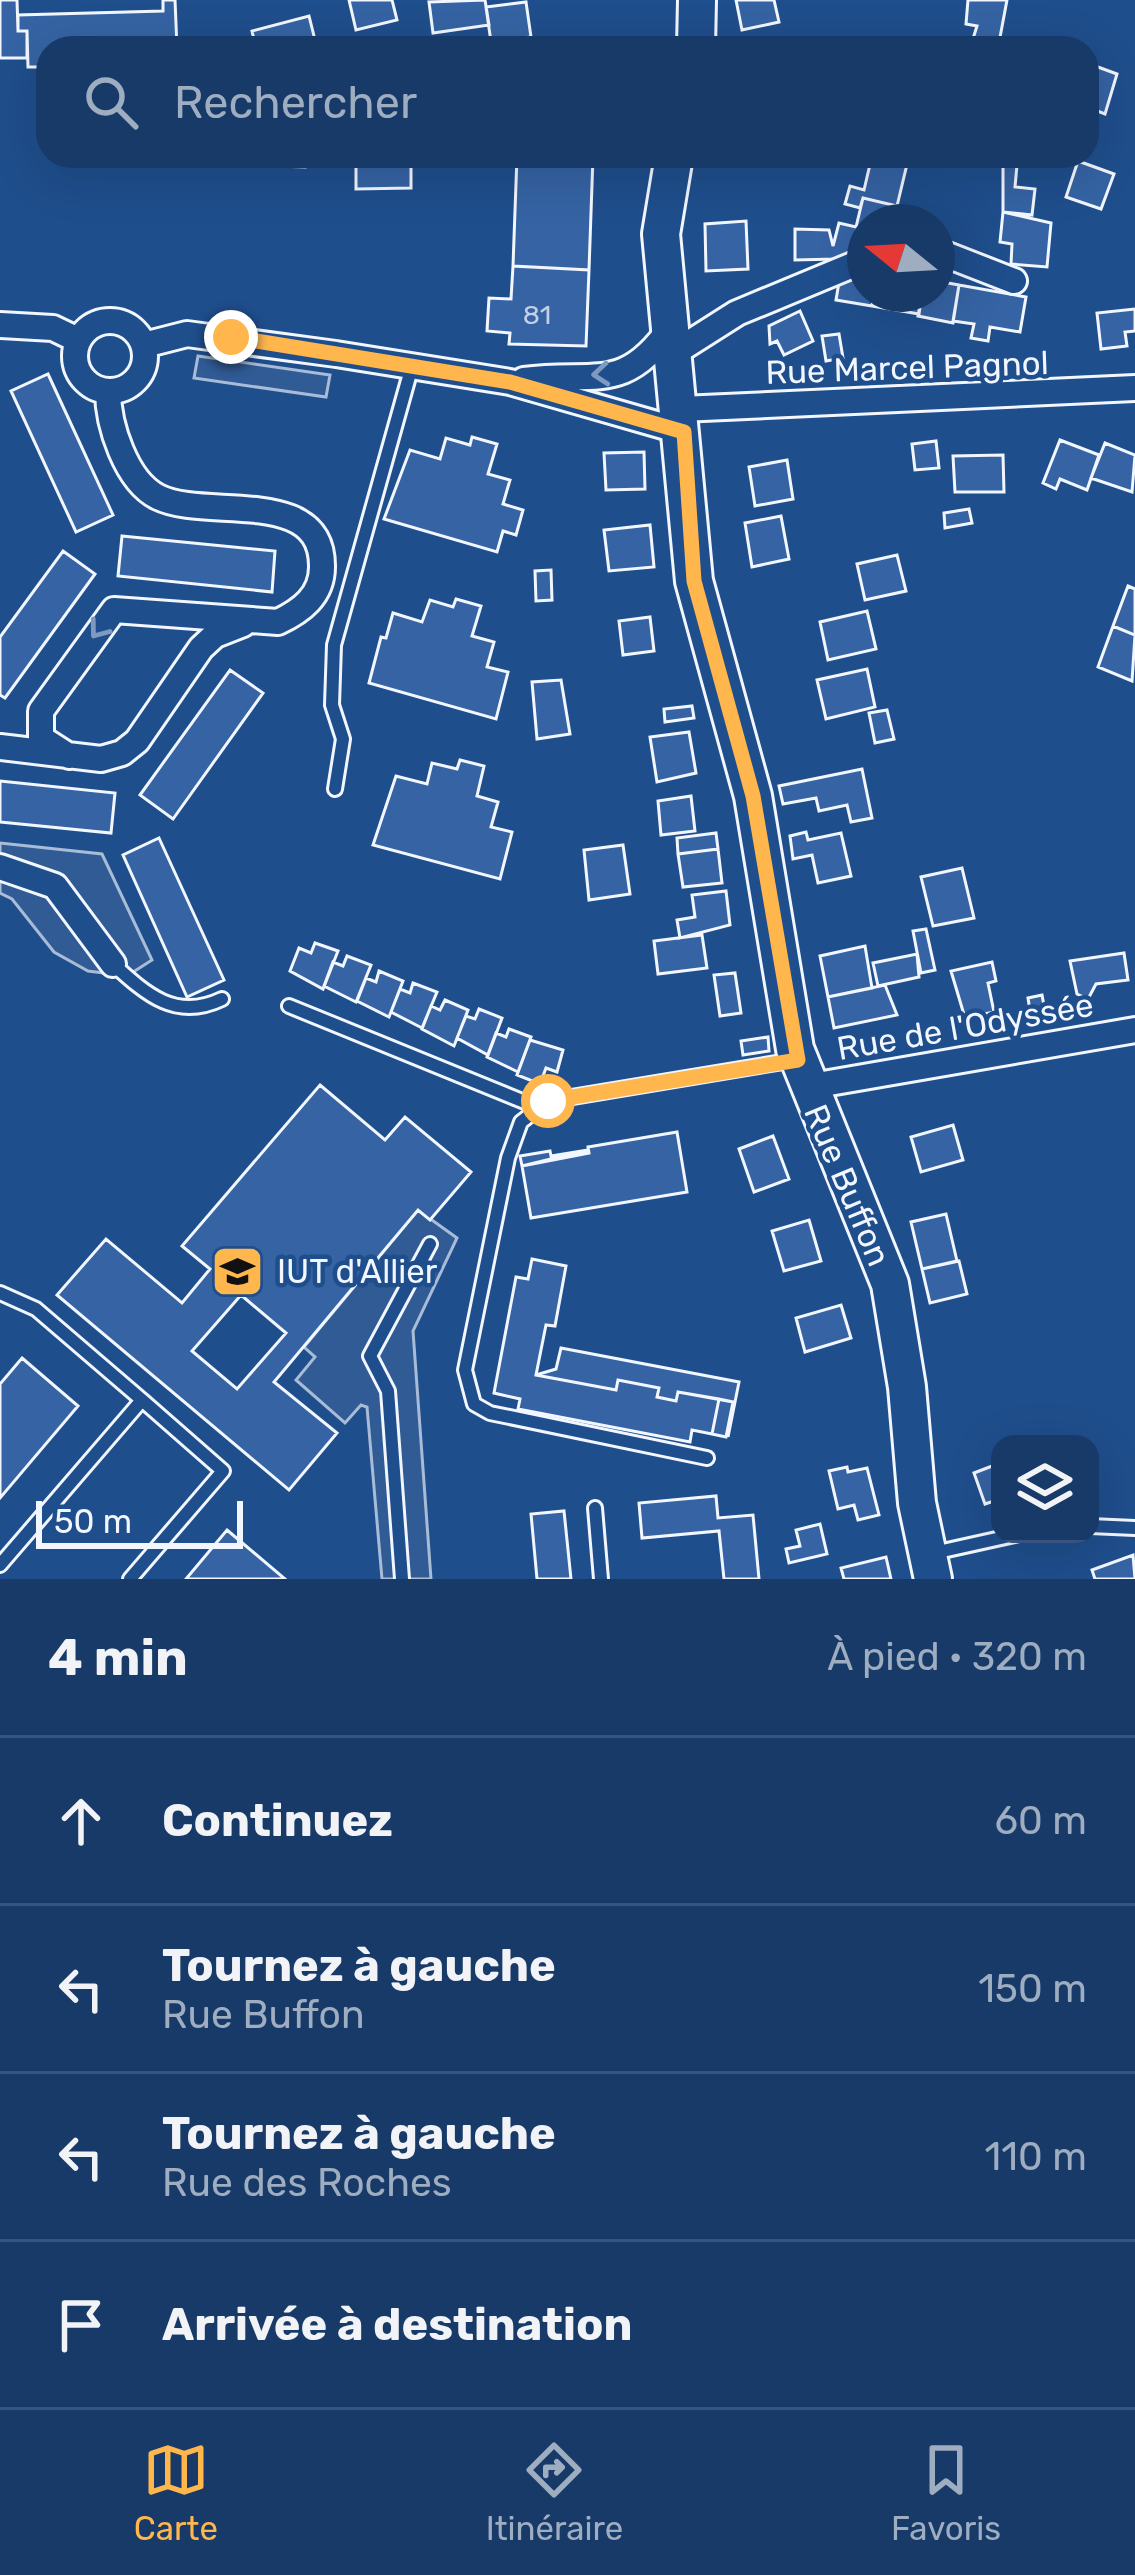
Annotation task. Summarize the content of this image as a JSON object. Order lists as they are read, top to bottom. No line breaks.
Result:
{"streets":{"main road":["Rue Buffon"],"street":["Rue Marcel Pagnol","Rue de l'Odyssée"]},"crossings":[["Rue Marcel Pagnol","Rue Buffon"],["Rue de l'Odyssée","Rue Buffon"]],"places":{"school or university":["IUT d'Allier"]},"house_numbers":["81"],"scale_bar":"50 m","north":"left","page":{"search":"Rechercher","scale":"50 m","heading":["4 min","À pied · 320 m"],"list":[["Continuez","60 m"],["Tournez à gauche","Rue Buffon","150 m"],["Tournez à gauche","Rue des Roches","110 m"],"Arrivée à destination"],"nav":["Carte","Itinéraire","Favoris"]}}
